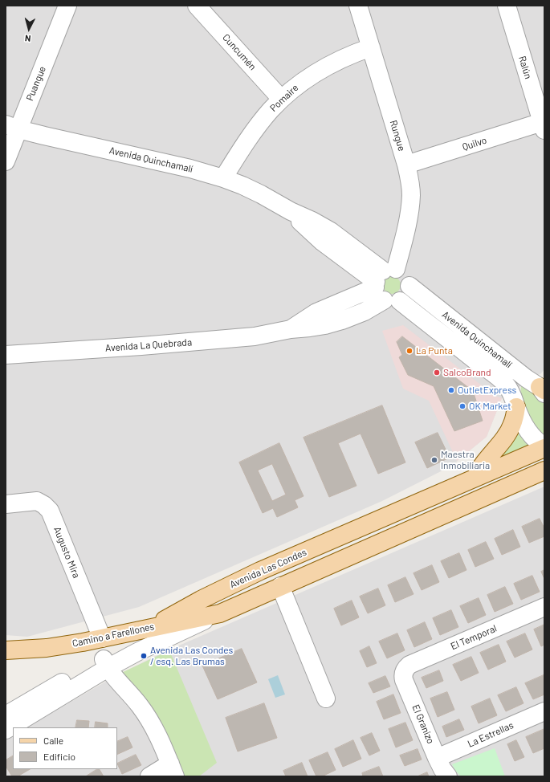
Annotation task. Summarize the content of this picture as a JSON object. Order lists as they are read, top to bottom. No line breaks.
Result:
{"streets":{"main road":["Avenida Las Condes","Camino a Farellones"],"street":["Cuncumén","Ralún","Puangue","Pomaire","Rungue","Quilvo","Avenida Quinchamalí","Avenida La Quebrada","Augusto Mira","El Temporal","El Granizo","La Estrellas"]},"crossings":[["Cuncumén","Pomaire"],["Ralún","Quilvo"],["Puangue","Avenida Quinchamalí"],["Pomaire","Rungue"],["Pomaire","Avenida Quinchamalí"],["Rungue","Quilvo"],["Rungue","Avenida Quinchamalí"],["Rungue","Avenida La Quebrada"],["Avenida Quinchamalí","Avenida La Quebrada"],["Avenida Quinchamalí","Avenida Las Condes"],["Augusto Mira","Camino a Farellones"],["Avenida Las Condes","Camino a Farellones"],["El Temporal","El Granizo"],["El Granizo","La Estrellas"]],"places":["La Punta","SalcoBrand","OutletExpress","OK Market","Maestra Inmobiliaria","Avenida Las Condes / esq. Las Brumas"],"legend":["Calle","Edificio"],"north":"bottom"}
